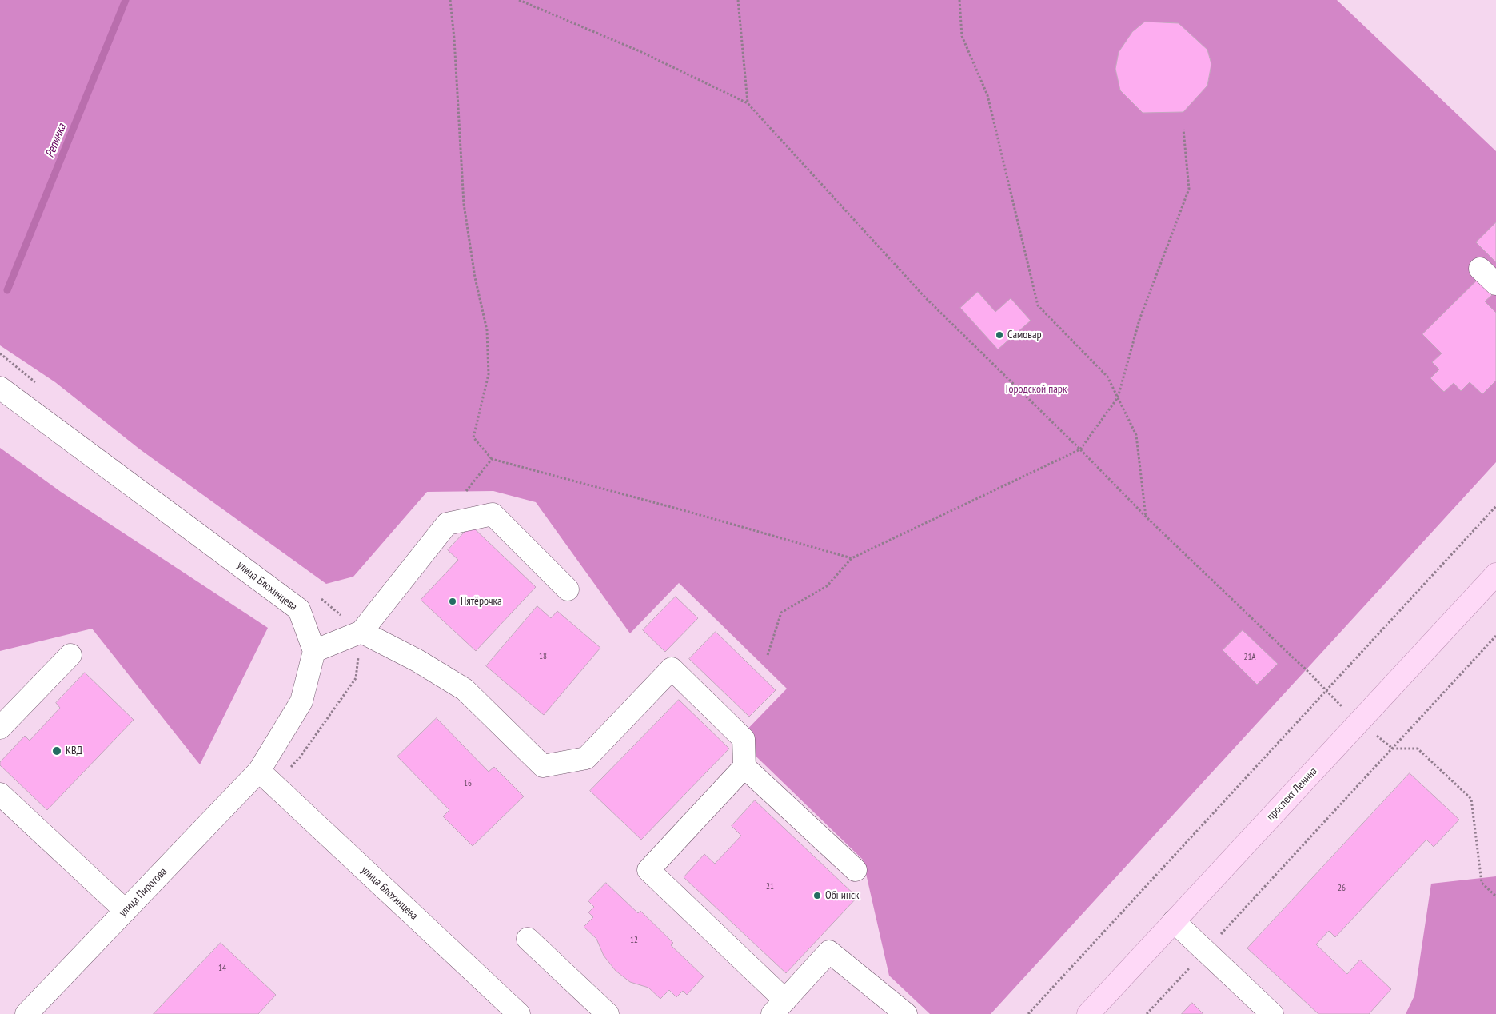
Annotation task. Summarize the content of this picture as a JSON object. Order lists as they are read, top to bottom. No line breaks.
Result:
{"streets":{"main road":["проспект Ленина"],"street":["улица Блохинцева","улица Пирогова"]},"crossings":[["улица Блохинцева","улица Пирогова"]],"water":["Репинка"],"parks":["Городской парк"],"places":["Самовар","Пятёрочка","КВД","Обнинск"],"house_numbers":["18","21А","16","21","26","12","14"]}
